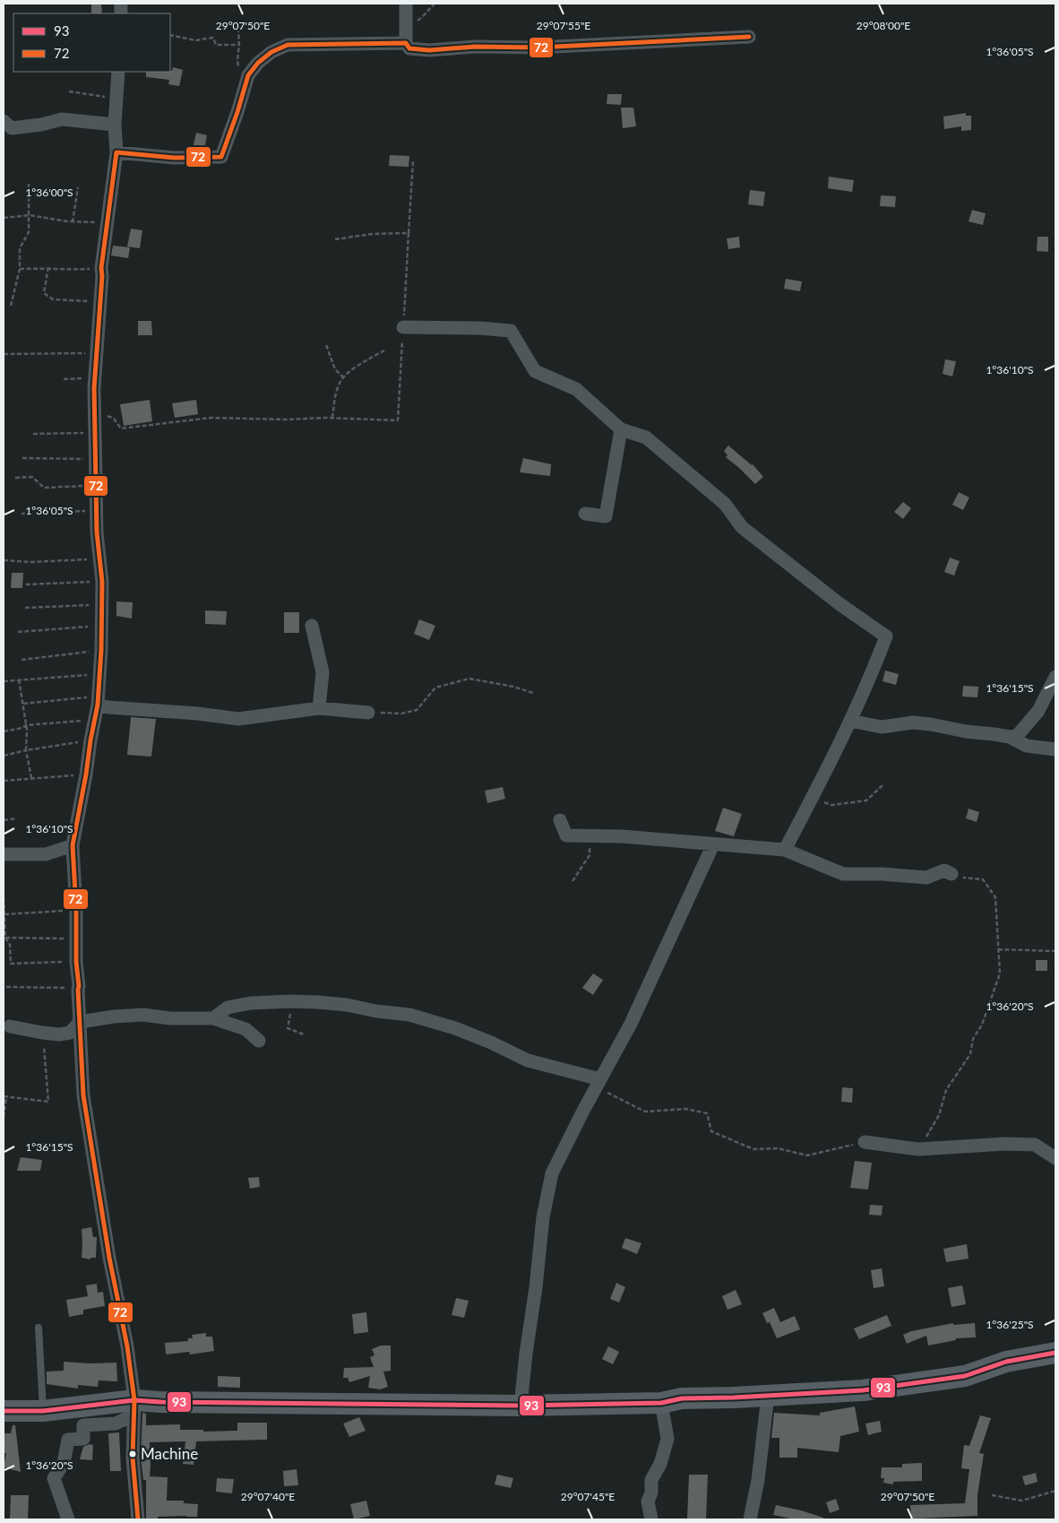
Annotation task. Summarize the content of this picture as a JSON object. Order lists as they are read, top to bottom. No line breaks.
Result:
{"places":["Machine"],"lines":["transit line 72","transit line 93"],"legend":["93","72"],"coordinates":["29°07'50\"E","29°07'55\"E","29°08'00\"E","1°36'05\"S","1°36'00\"S","1°36'10\"S","1°36'15\"S","1°36'20\"S","1°36'25\"S","29°07'40\"E","29°07'45\"E"]}
